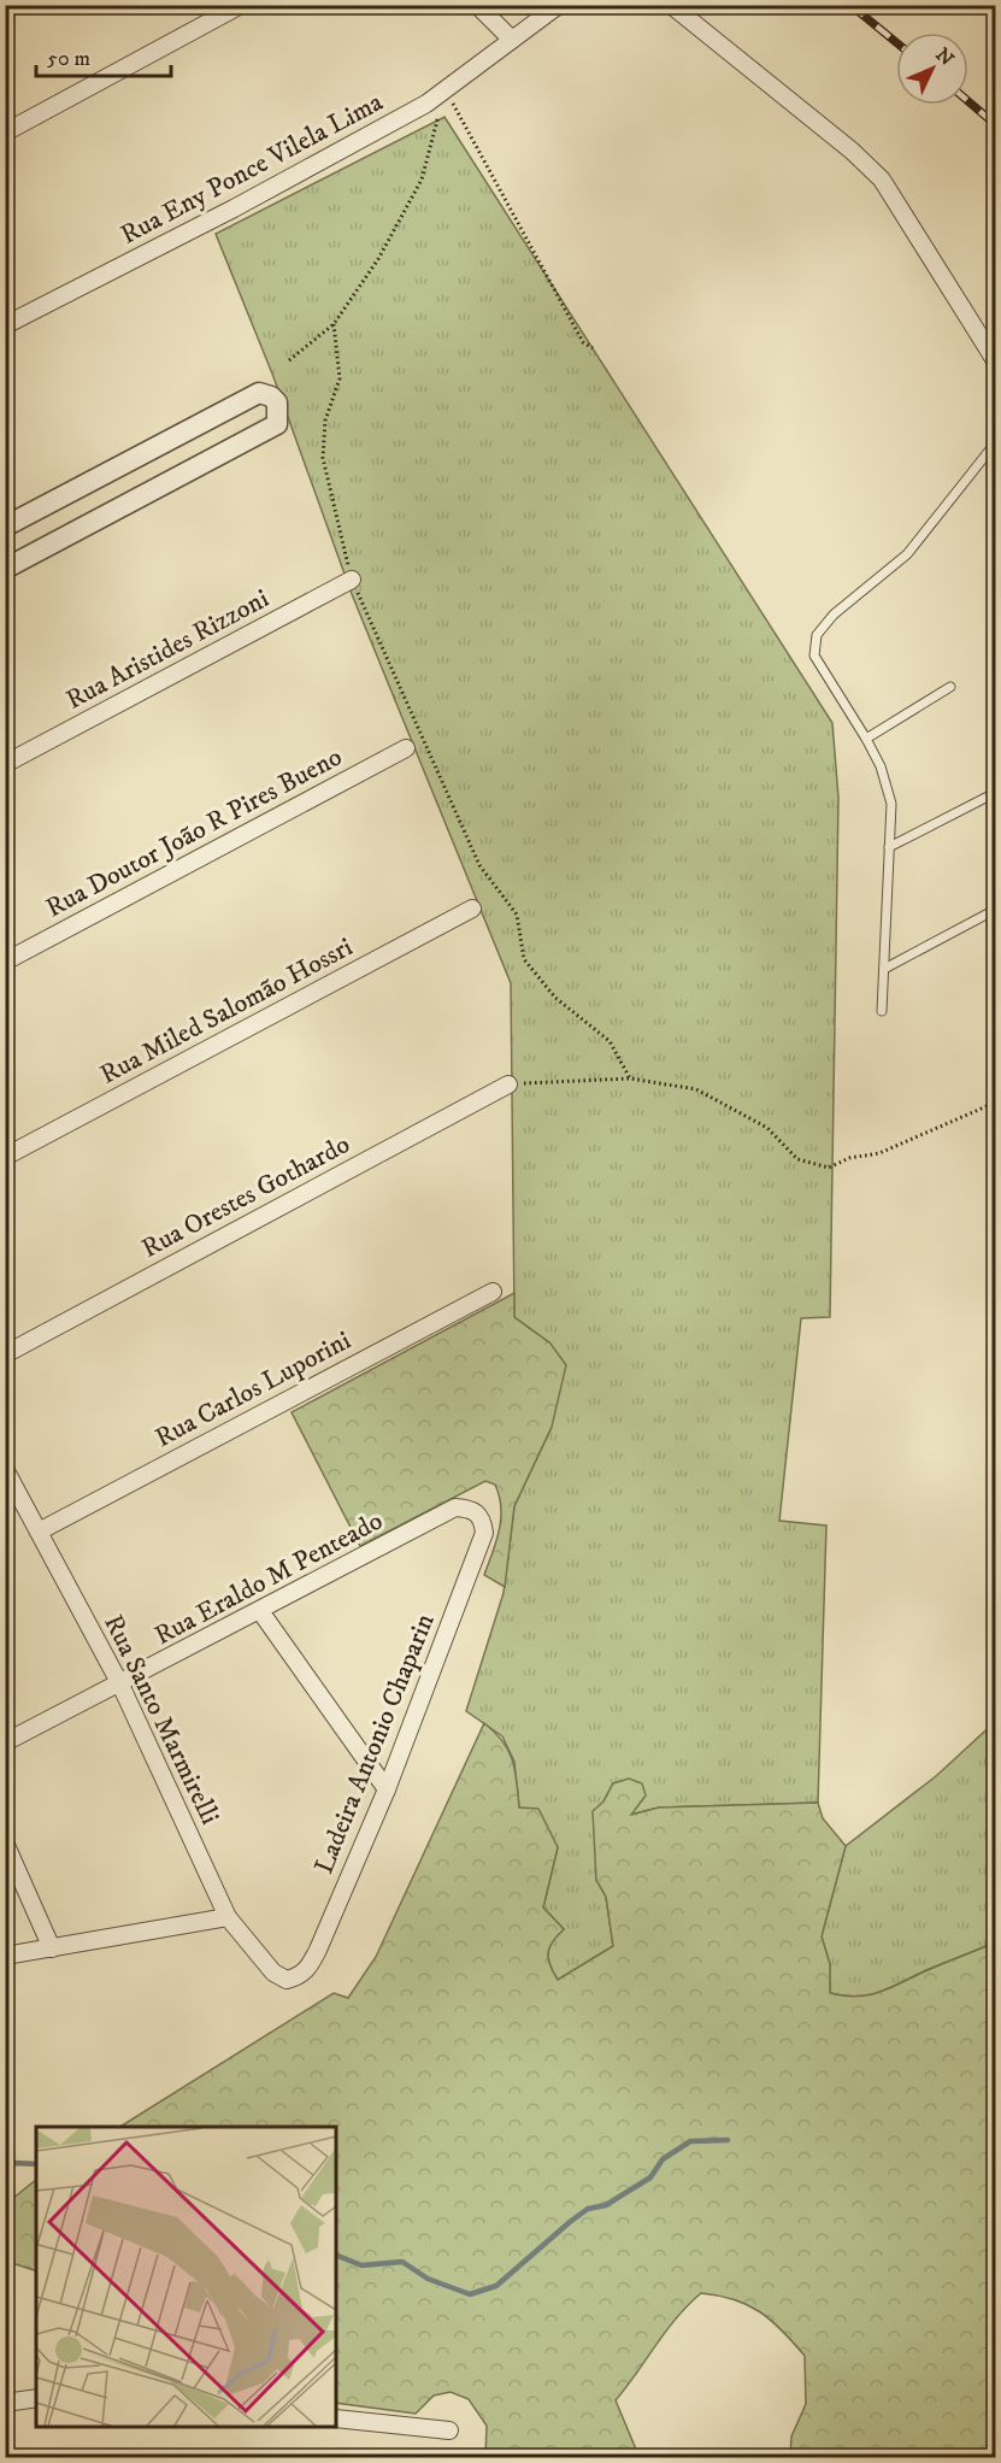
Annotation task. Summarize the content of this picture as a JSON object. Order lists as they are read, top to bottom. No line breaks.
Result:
{"streets":{"street":["Rua Eny Ponce Vilela Lima","Rua Aristides Rizzoni","Rua Doutor João R Pires Bueno","Rua Miled Salomão Hossri","Rua Orestes Gothardo","Rua Carlos Luporini","Rua Eraldo M Penteado","Rua Santo Marmirelli","Ladeira Antonio Chaparin"]},"crossings":[["Rua Carlos Luporini","Rua Santo Marmirelli"],["Rua Eraldo M Penteado","Rua Santo Marmirelli"],["Rua Eraldo M Penteado","Ladeira Antonio Chaparin"],["Rua Santo Marmirelli","Ladeira Antonio Chaparin"]],"scale_bar":"50 m","north":"top right"}
